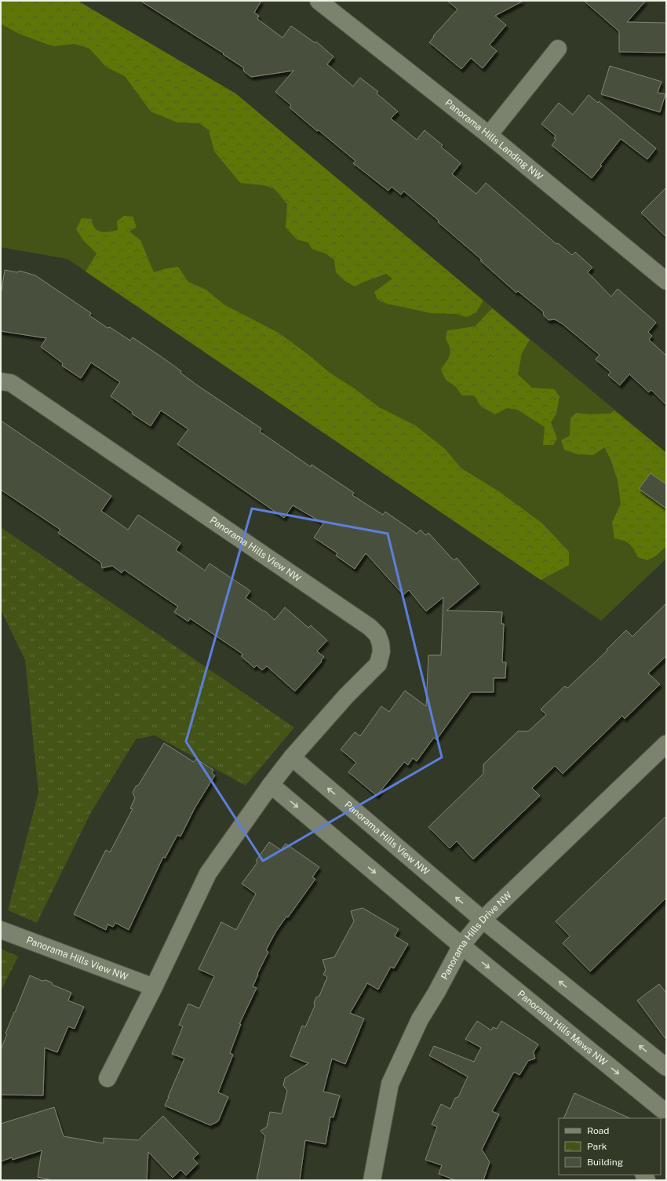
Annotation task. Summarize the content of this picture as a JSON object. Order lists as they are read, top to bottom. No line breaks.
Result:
{"streets":{"street":["Panorama Hills Landing NW","Panorama Hills View NW","Panorama Hills Drive NW","Panorama Hills Mews NW"]},"crossings":[["Panorama Hills View NW","Panorama Hills Drive NW"],["Panorama Hills Drive NW","Panorama Hills Mews NW"]],"legend":["Road","Park","Building"]}
